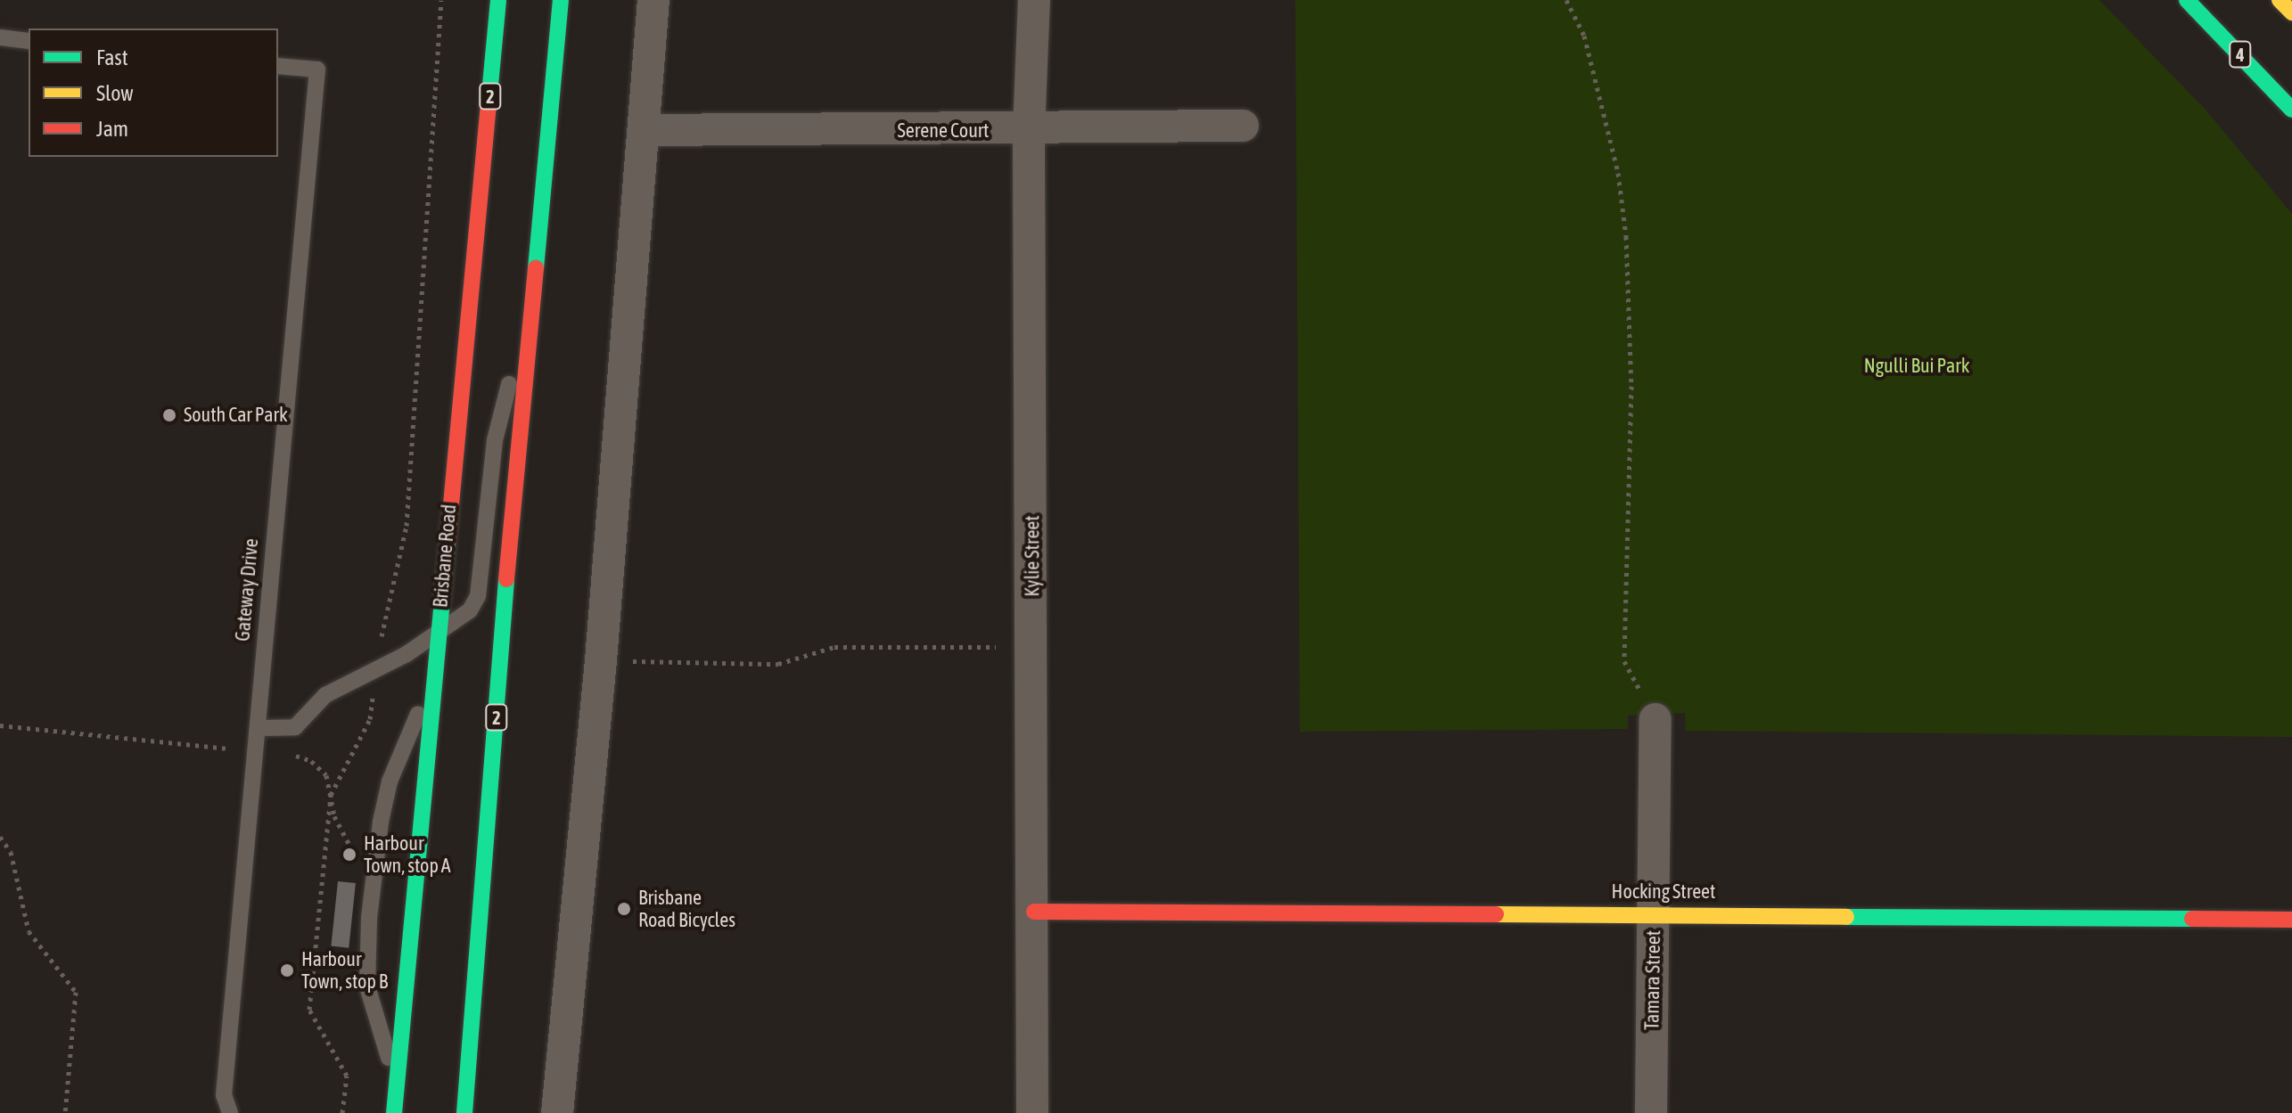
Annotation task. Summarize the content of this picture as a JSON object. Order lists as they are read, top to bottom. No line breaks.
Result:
{"streets":{"main road":["4","2","Brisbane Road","Hocking Street"],"street":["Serene Court","Kylie Street","Tamara Street"],"lane":["Gateway Drive"]},"crossings":[["Serene Court","Kylie Street"],["Kylie Street","Hocking Street"],["Hocking Street","Tamara Street"]],"parks":["Ngulli Bui Park"],"places":["South Car Park","Harbour Town, stop A","Brisbane Road Bicycles","Harbour Town, stop B"],"legend":["Fast","Slow","Jam"]}
